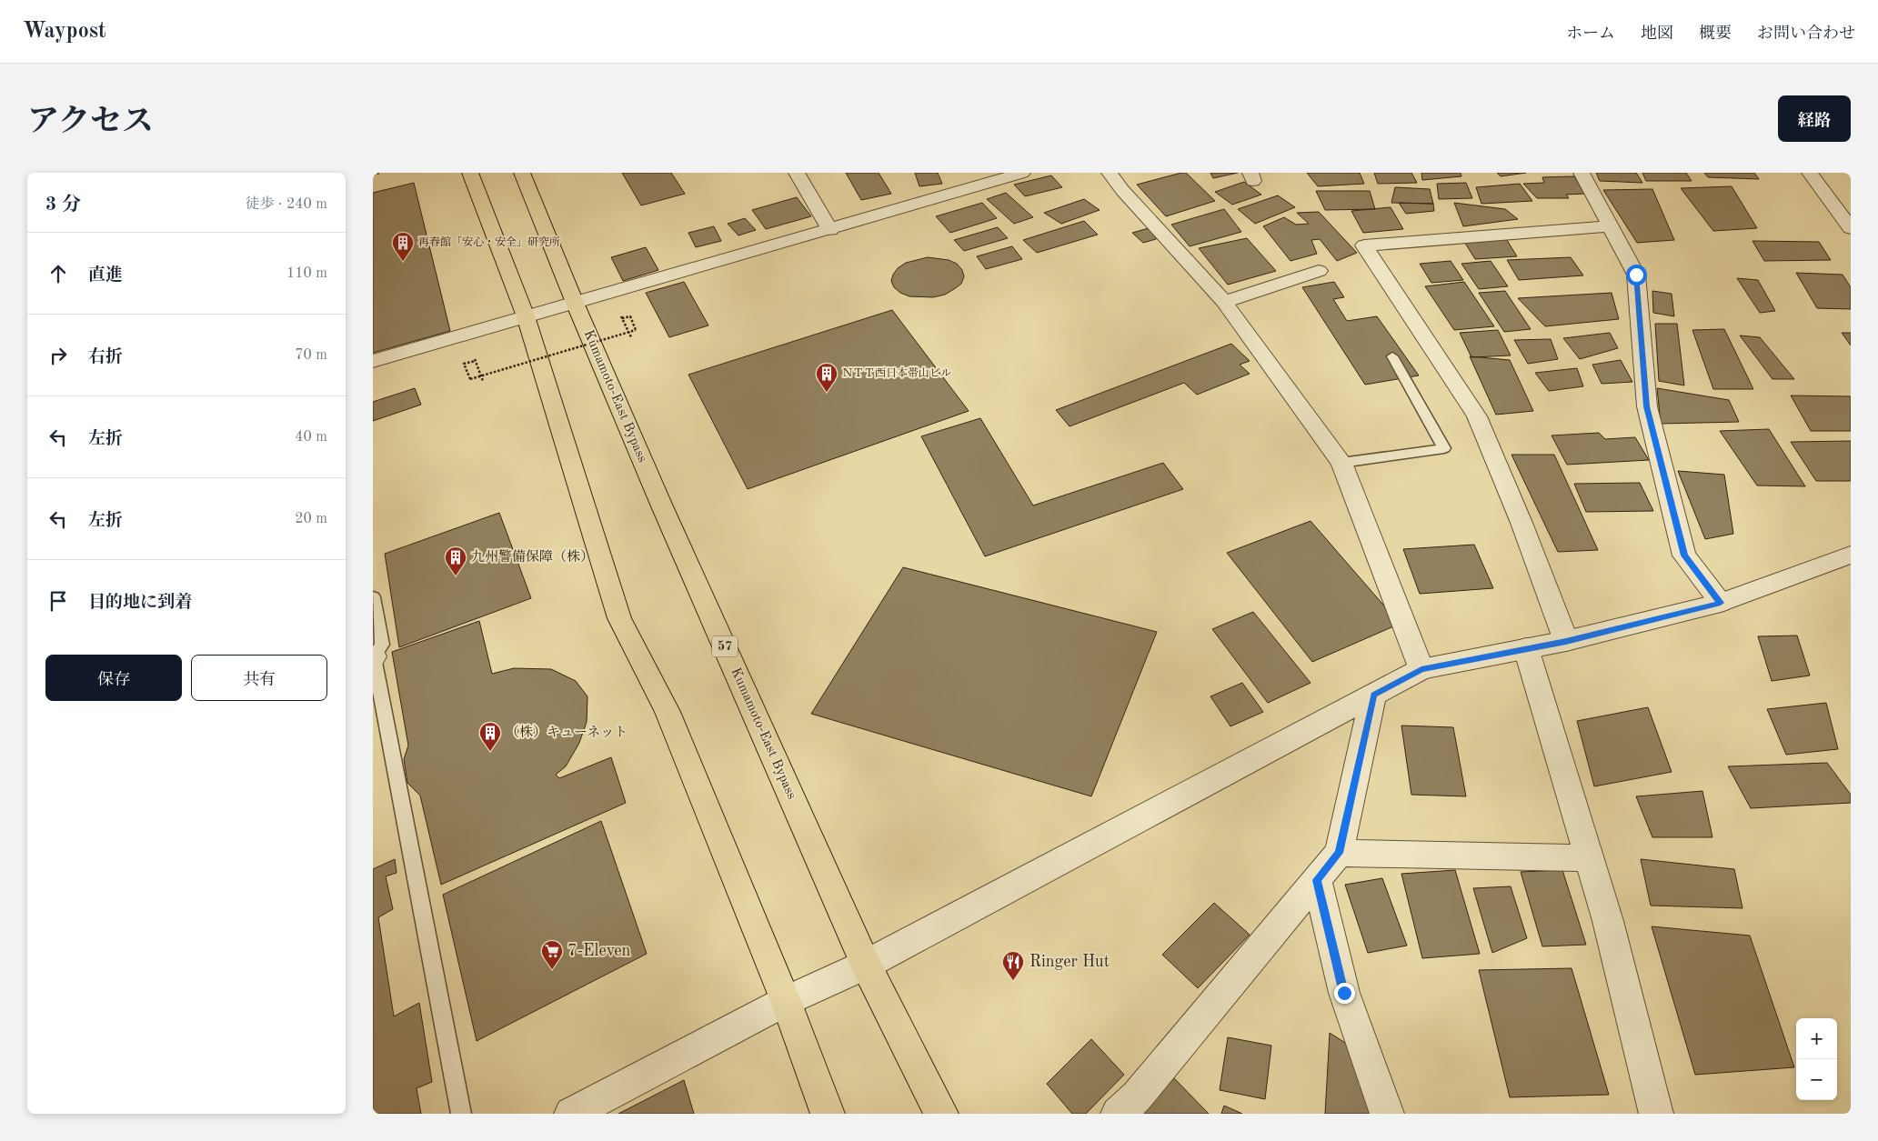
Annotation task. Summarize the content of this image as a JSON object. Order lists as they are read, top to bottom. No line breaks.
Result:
{"streets":{"highway":["Kumamoto-East Bypass","57"]},"places":{"building":["再春館「安心・安全」研究所","ＮＴＴ西日本帯山ビル","九州警備保障（株）","（株）キューネット"],"supermarket":["7-Eleven"],"restaurant":["Ringer Hut"]},"page":{"header":"Waypost","nav":["ホーム","地図","概要","お問い合わせ"],"title":"アクセス","buttons":["経路",["保存","共有"]],"heading":["3 分","徒歩 · 240 m"],"list":[["直進","110 m"],["右折","70 m"],["左折","40 m"],["左折","20 m"],"目的地に到着"],"map_buttons":["+","−"]}}
